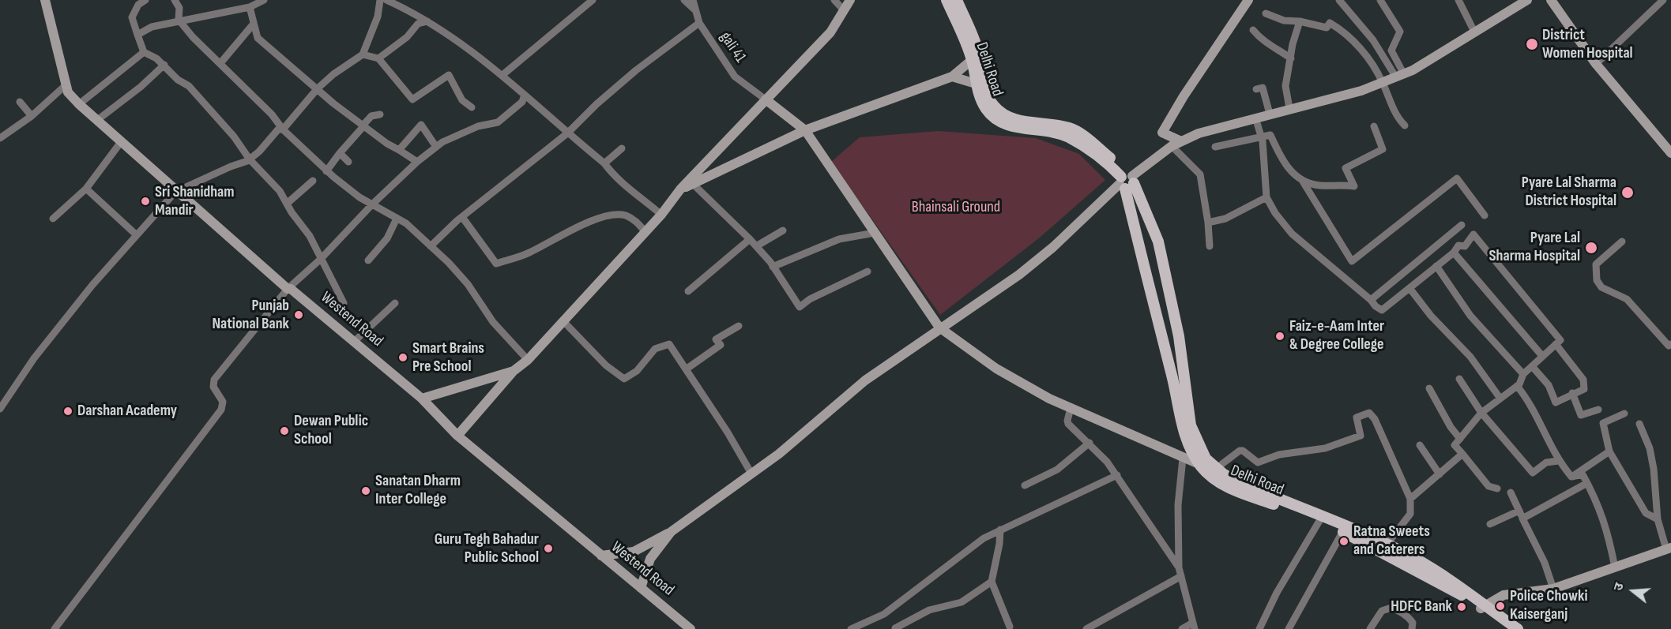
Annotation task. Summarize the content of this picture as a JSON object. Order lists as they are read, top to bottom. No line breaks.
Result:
{"streets":{"main road":["Delhi Road","Westend Road"],"street":["gali 41"]},"parks":["Bhainsali Ground"],"places":["District Women Hospital","Pyare Lal Sharma District Hospital","Sri Shanidham Mandir","Pyare Lal Sharma Hospital","Punjab National Bank","Faiz-e-Aam Inter & Degree College","Smart Brains Pre School","Darshan Academy","Dewan Public School","Sanatan Dharm Inter College","Ratna Sweets and Caterers","Guru Tegh Bahadur Public School","Police Chowki Kaiserganj","HDFC Bank"],"north":"left"}
